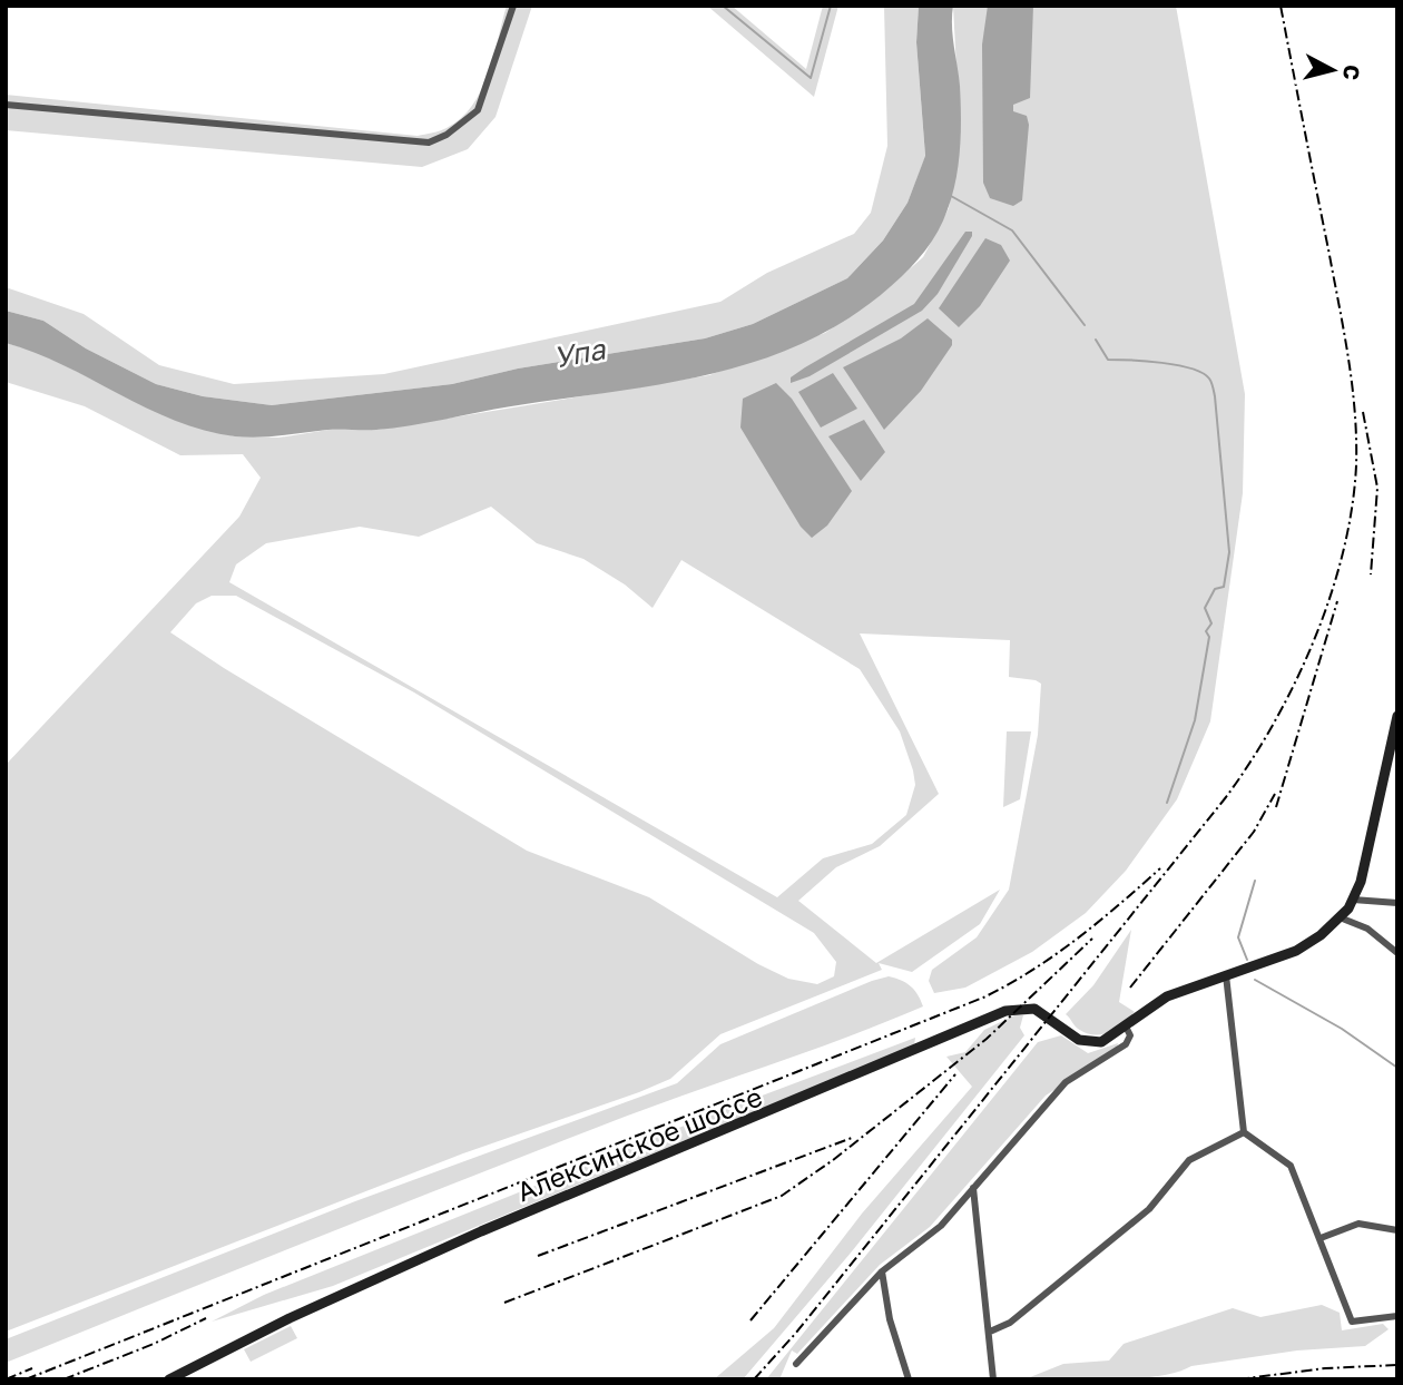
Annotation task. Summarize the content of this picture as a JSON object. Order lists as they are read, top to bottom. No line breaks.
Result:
{"streets":{"main road":["Алексинское шоссе"]},"water":["Упа"],"north":"right"}
